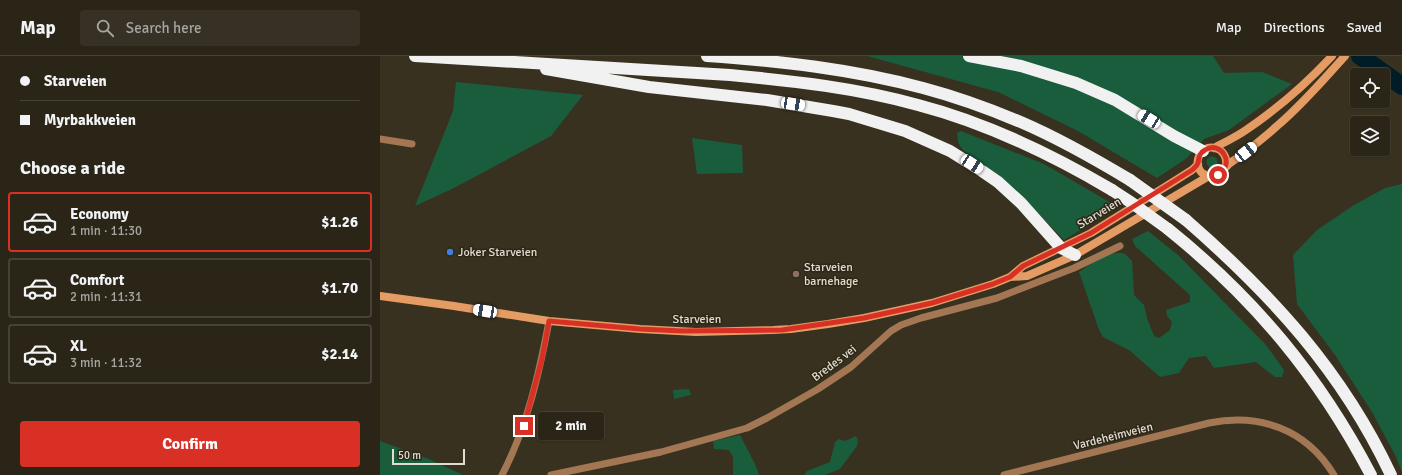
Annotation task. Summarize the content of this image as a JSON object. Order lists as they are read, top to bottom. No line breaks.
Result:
{"streets":{"street":["Starveien","Bredes vei","Vardeheimveien"]},"places":["Joker Starveien","Starveien barnehage"],"scale_bar":"50 m","page":{"header":"Map","search":"Search here","nav":["Map","Directions","Saved"],"banner":["Starveien","Myrbakkveien"],"heading":"Choose a ride","list":[{"name":"Economy","note":"1 min · 11:30","value":"$1.26"},{"name":"Comfort","note":"2 min · 11:31","value":"$1.70"},{"name":"XL","note":"3 min · 11:32","value":"$2.14"}],"bubble":"2 min","buttons":"Confirm","scale":"50 m"}}
